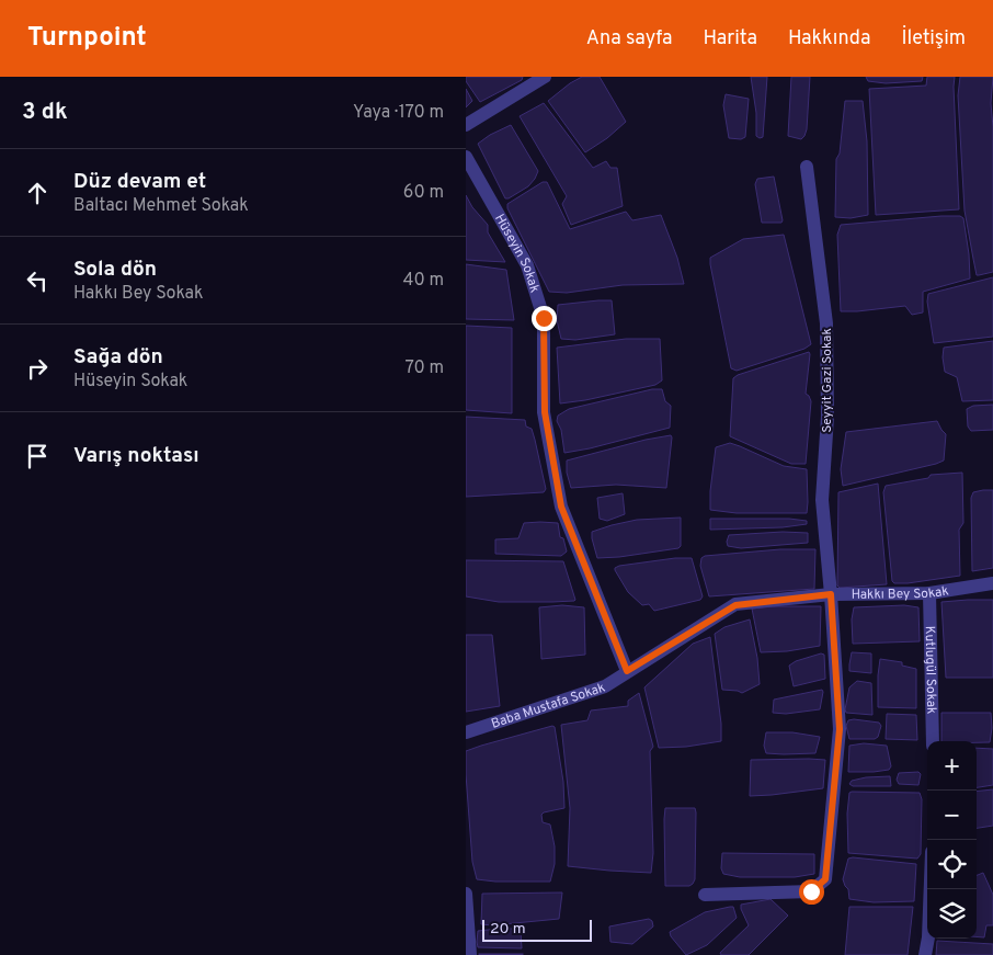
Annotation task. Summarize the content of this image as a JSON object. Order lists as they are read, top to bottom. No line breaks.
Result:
{"streets":{"street":["Hüseyin Sokak","Seyyit Gazi Sokak","Hakkı Bey Sokak","Kutlugül Sokak","Baba Mustafa Sokak"]},"crossings":[["Hüseyin Sokak","Hakkı Bey Sokak"],["Hüseyin Sokak","Baba Mustafa Sokak"],["Seyyit Gazi Sokak","Hakkı Bey Sokak"],["Hakkı Bey Sokak","Kutlugül Sokak"],["Hakkı Bey Sokak","Baba Mustafa Sokak"]],"scale_bar":"20 m","page":{"header":"Turnpoint","nav":["Ana sayfa","Harita","Hakkında","İletişim"],"heading":["3 dk","Yaya · 170 m"],"list":[["Düz devam et","Baltacı Mehmet Sokak","60 m"],["Sola dön","Hakkı Bey Sokak","40 m"],["Sağa dön","Hüseyin Sokak","70 m"],"Varış noktası"],"map_buttons":["+","−"],"scale":"20 m"}}
